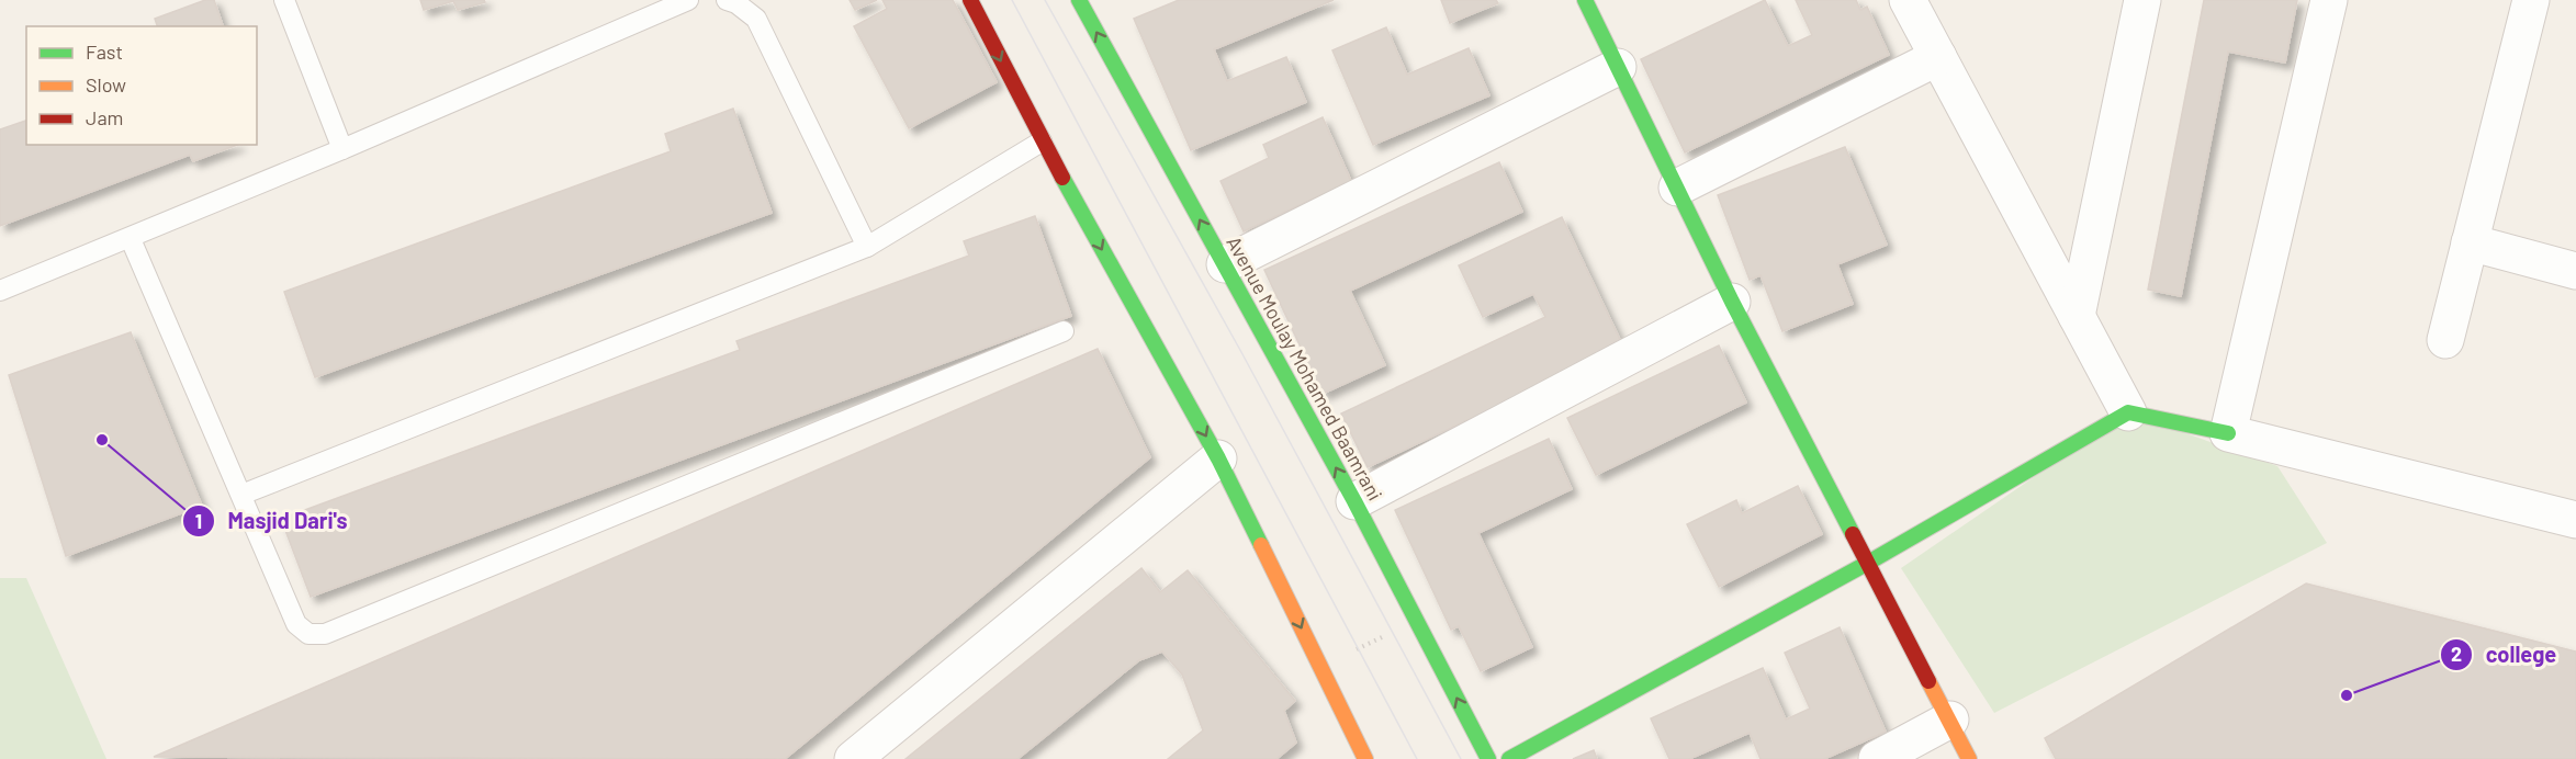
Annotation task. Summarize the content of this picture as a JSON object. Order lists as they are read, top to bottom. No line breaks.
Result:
{"streets":{"street":["Avenue Moulay Mohamed Baamrani"]},"places":["Masjid Dari's","college"],"legend":["Fast","Slow","Jam"]}
